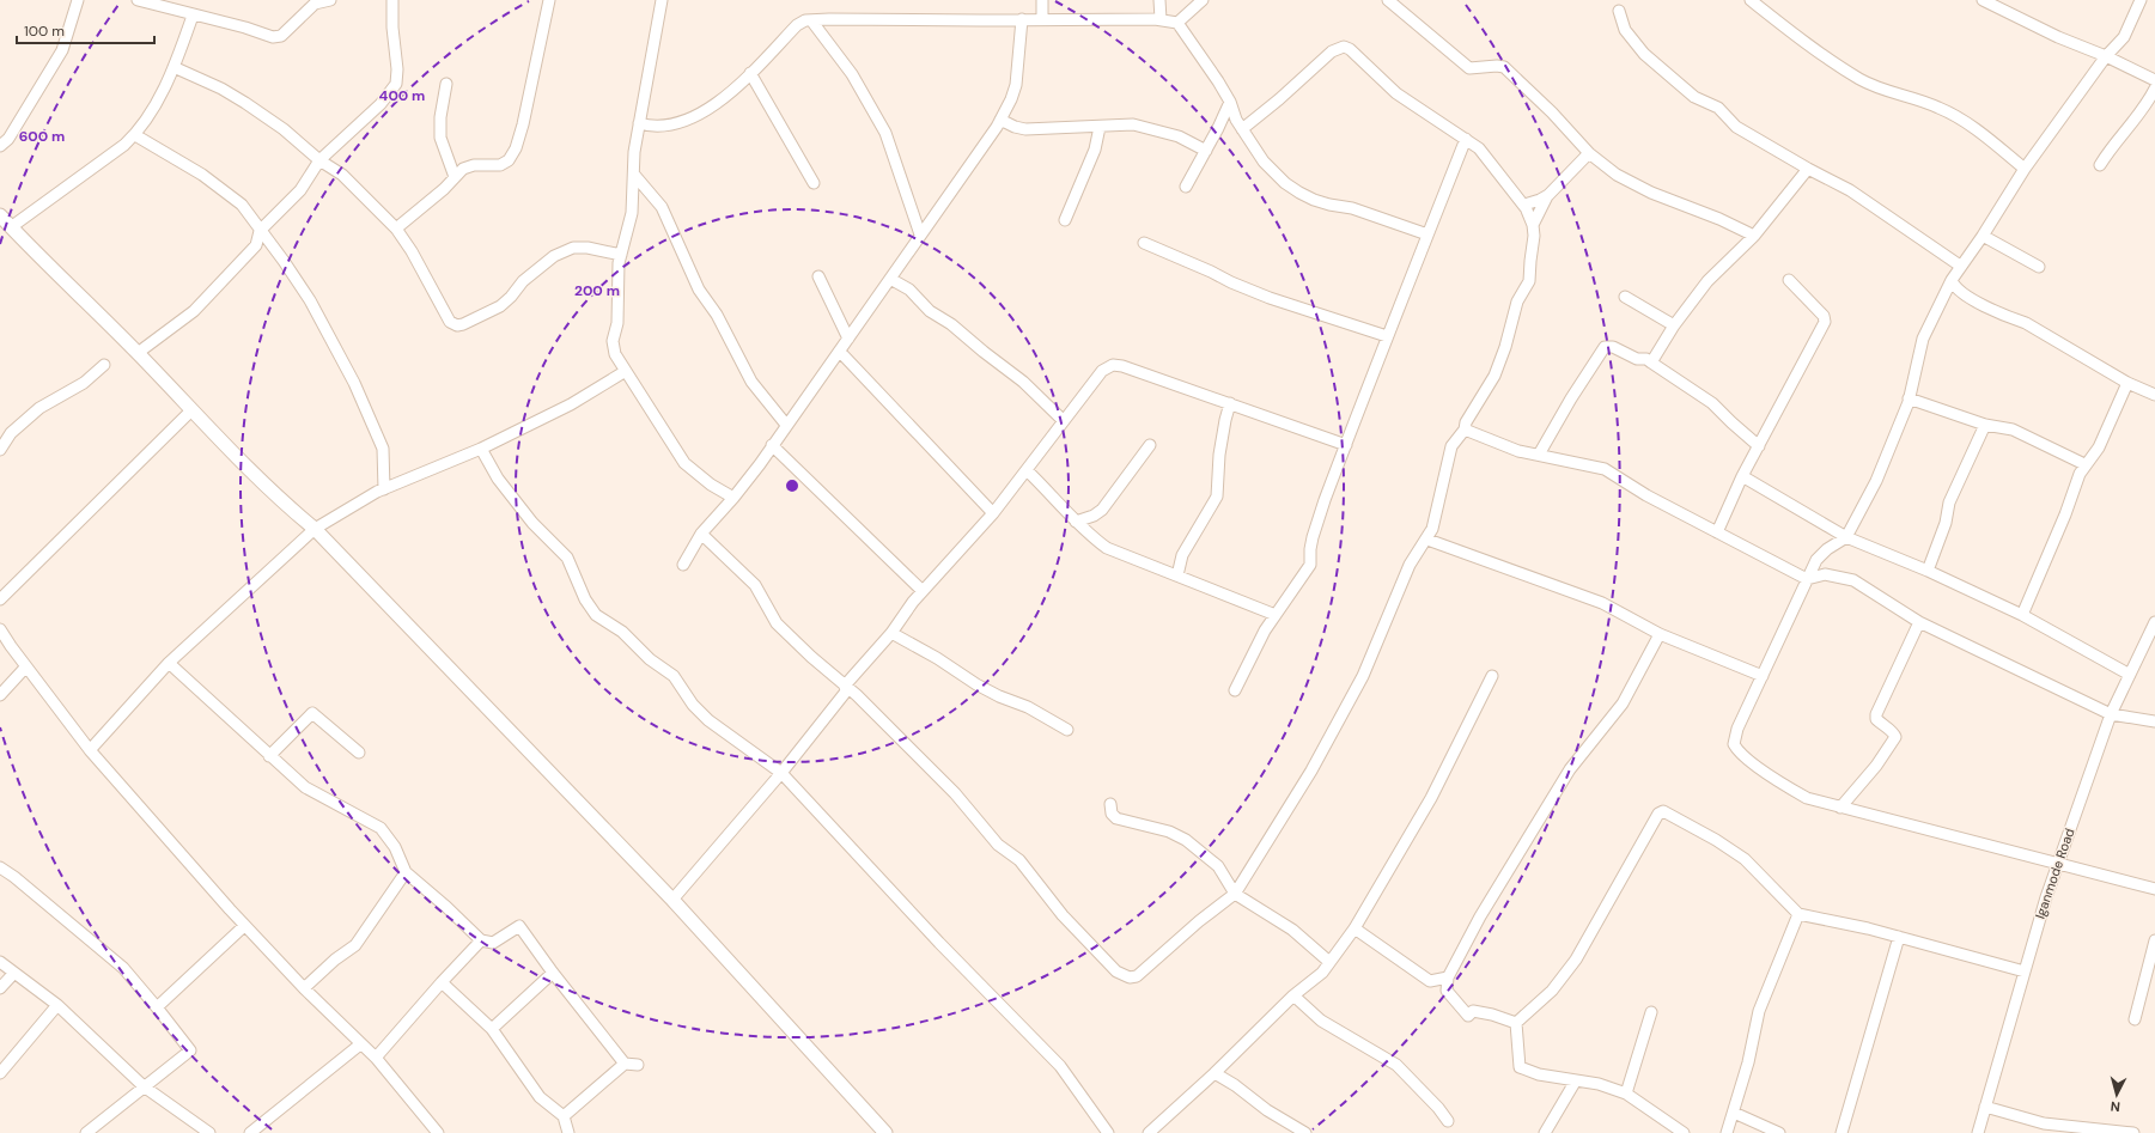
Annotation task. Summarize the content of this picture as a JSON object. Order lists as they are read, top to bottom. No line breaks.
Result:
{"streets":{"street":["Iganmode Road"]},"scale_bar":"100 m","north":"bottom","rings":["400 m","600 m","200 m"]}
